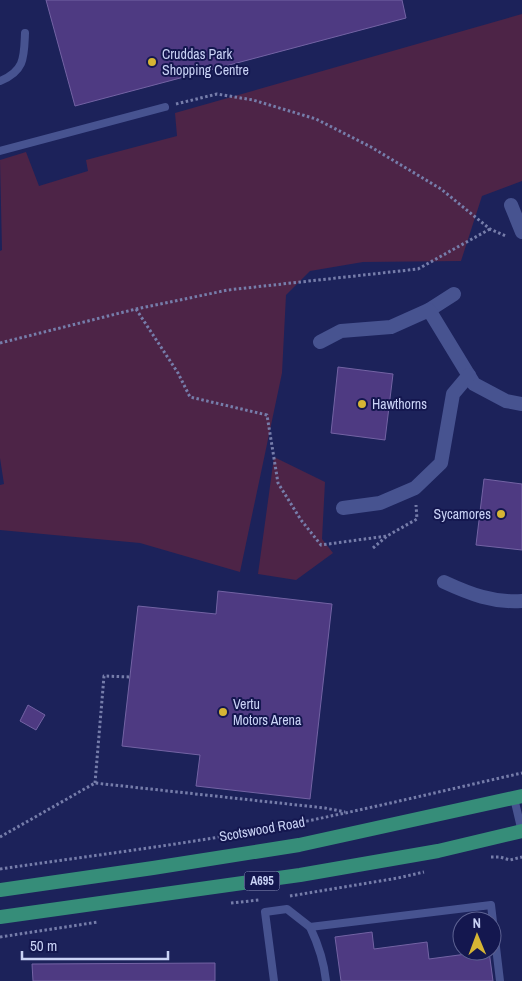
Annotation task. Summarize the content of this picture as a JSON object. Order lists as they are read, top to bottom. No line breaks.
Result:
{"streets":{"main road":["Scotswood Road","A695"]},"places":["Cruddas Park Shopping Centre","Hawthorns","Sycamores","Vertu Motors Arena"],"scale_bar":"50 m","north":"top"}
